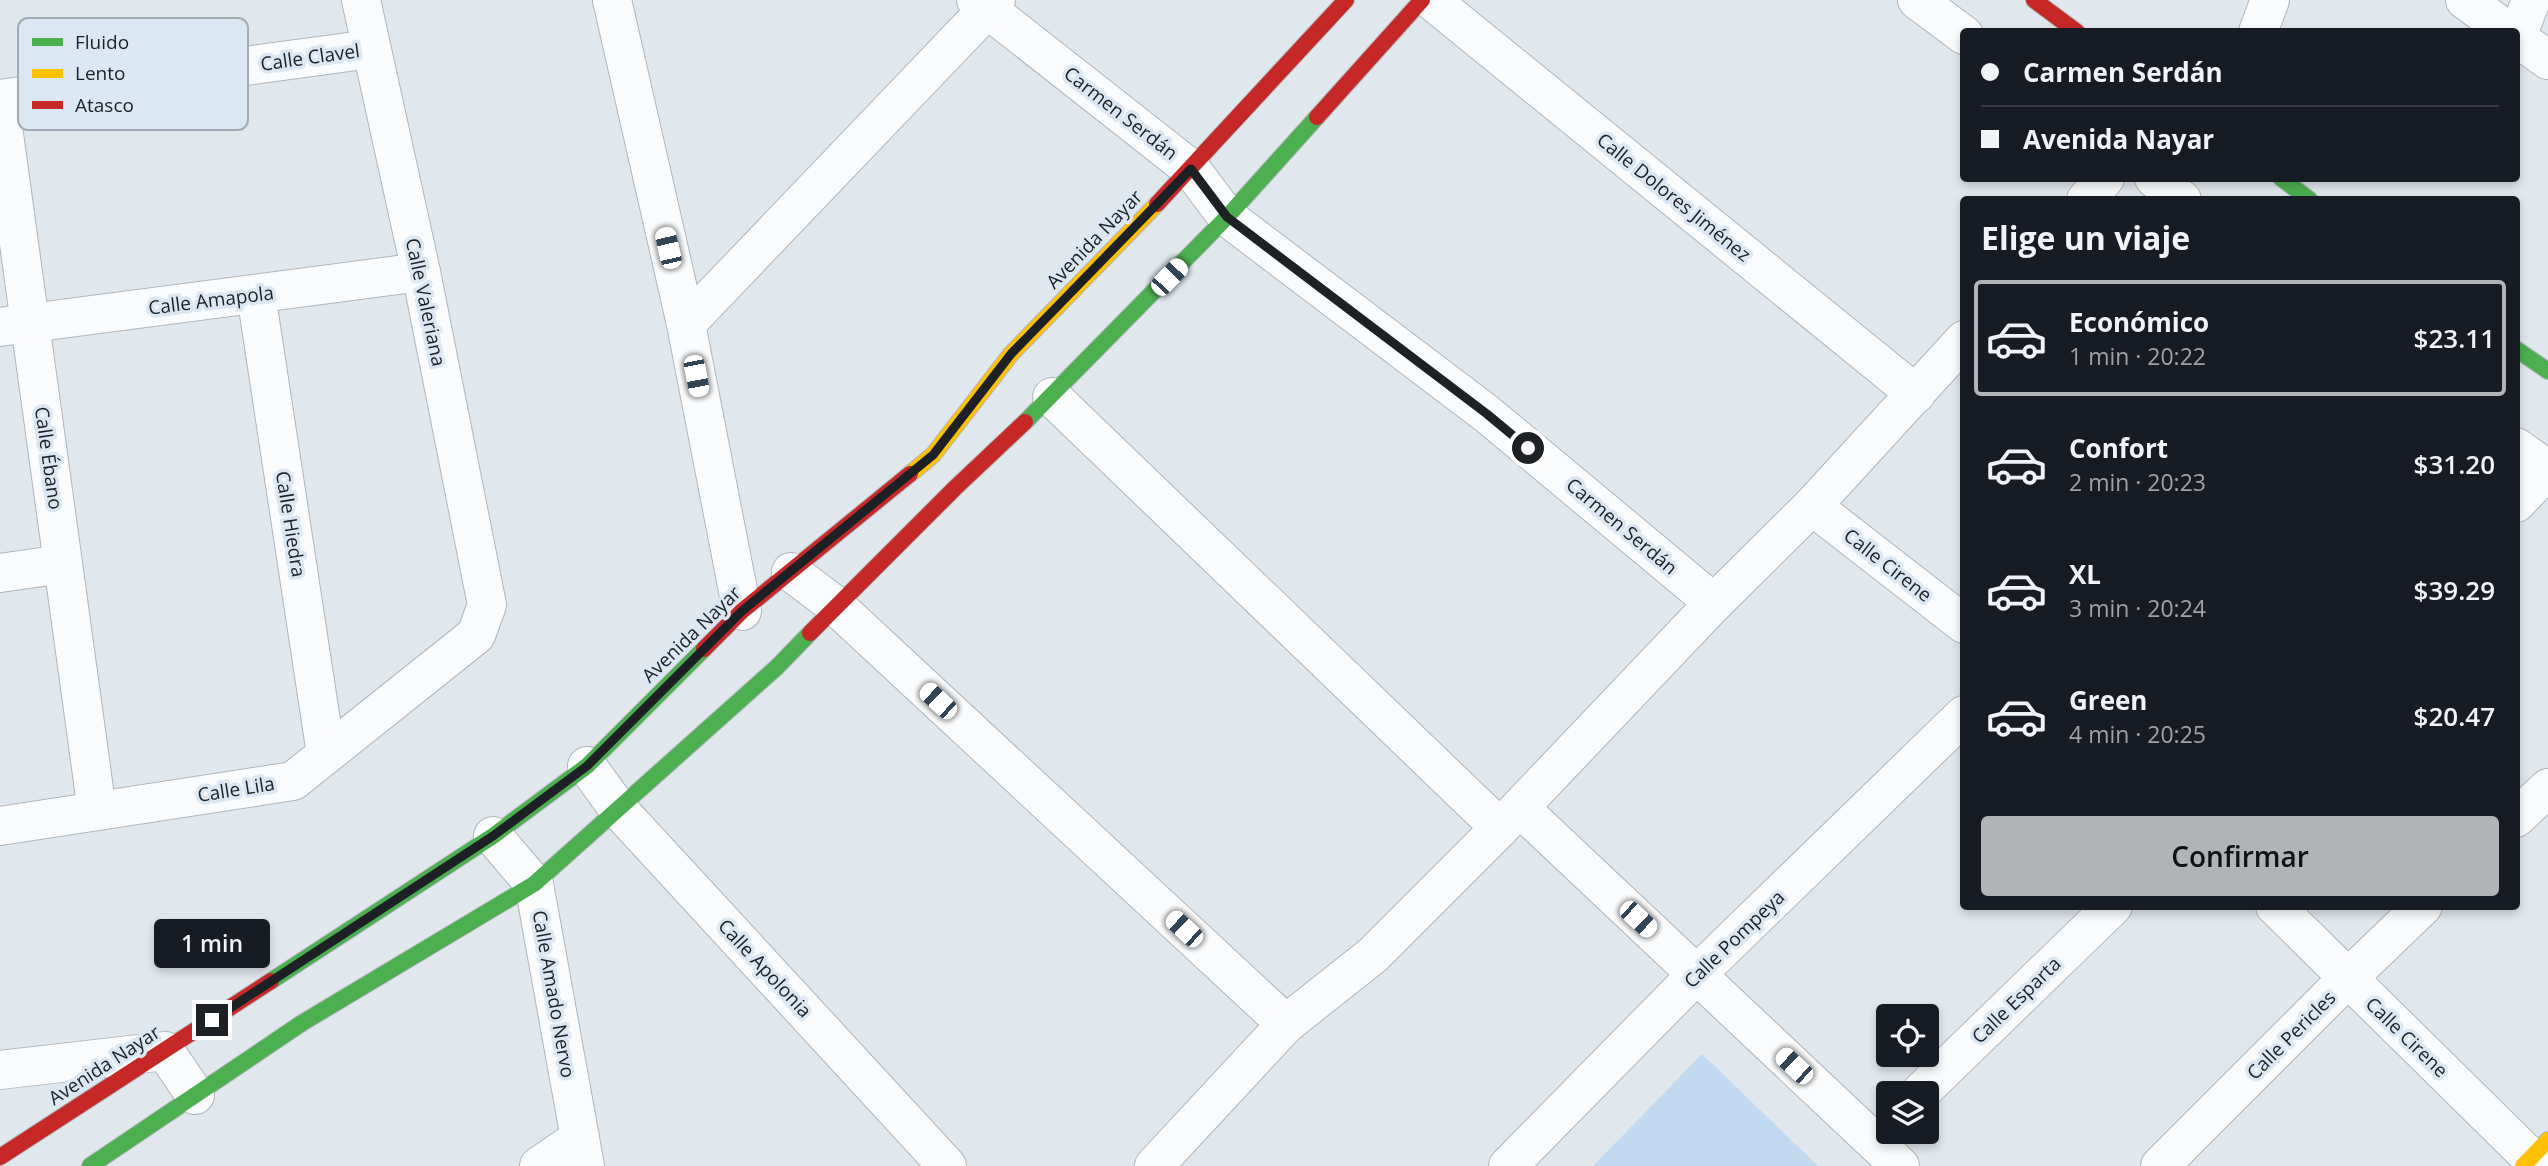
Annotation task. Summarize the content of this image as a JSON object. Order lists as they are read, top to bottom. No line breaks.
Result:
{"streets":{"street":["Calle Clavel","Carmen Serdán","Calle Dolores Jiménez","Avenida Nayar","Calle Amapola","Calle Valeriana","Calle Ébano","Calle Hiedra","Calle Cirene","Calle Lila","Calle Pompeya","Calle Apolonia","Calle Amado Nervo","Calle Esparta","Calle Pericles"]},"crossings":[["Calle Clavel","Calle Valeriana"],["Carmen Serdán","Avenida Nayar"],["Avenida Nayar","Calle Apolonia"],["Avenida Nayar","Calle Amado Nervo"],["Calle Amapola","Calle Valeriana"],["Calle Amapola","Calle Ébano"],["Calle Amapola","Calle Hiedra"],["Calle Valeriana","Calle Lila"],["Calle Ébano","Calle Lila"],["Calle Hiedra","Calle Lila"],["Calle Cirene","Calle Pericles"]],"legend":["Fluido","Lento","Atasco"],"page":{"banner":["Carmen Serdán","Avenida Nayar"],"heading":"Elige un viaje","list":[{"name":"Económico","note":"1 min · 20:22","value":"$23.11"},{"name":"Confort","note":"2 min · 20:23","value":"$31.20"},{"name":"XL","note":"3 min · 20:24","value":"$39.29"},{"name":"Green","note":"4 min · 20:25","value":"$20.47"}],"buttons":"Confirmar","bubble":"1 min"}}
